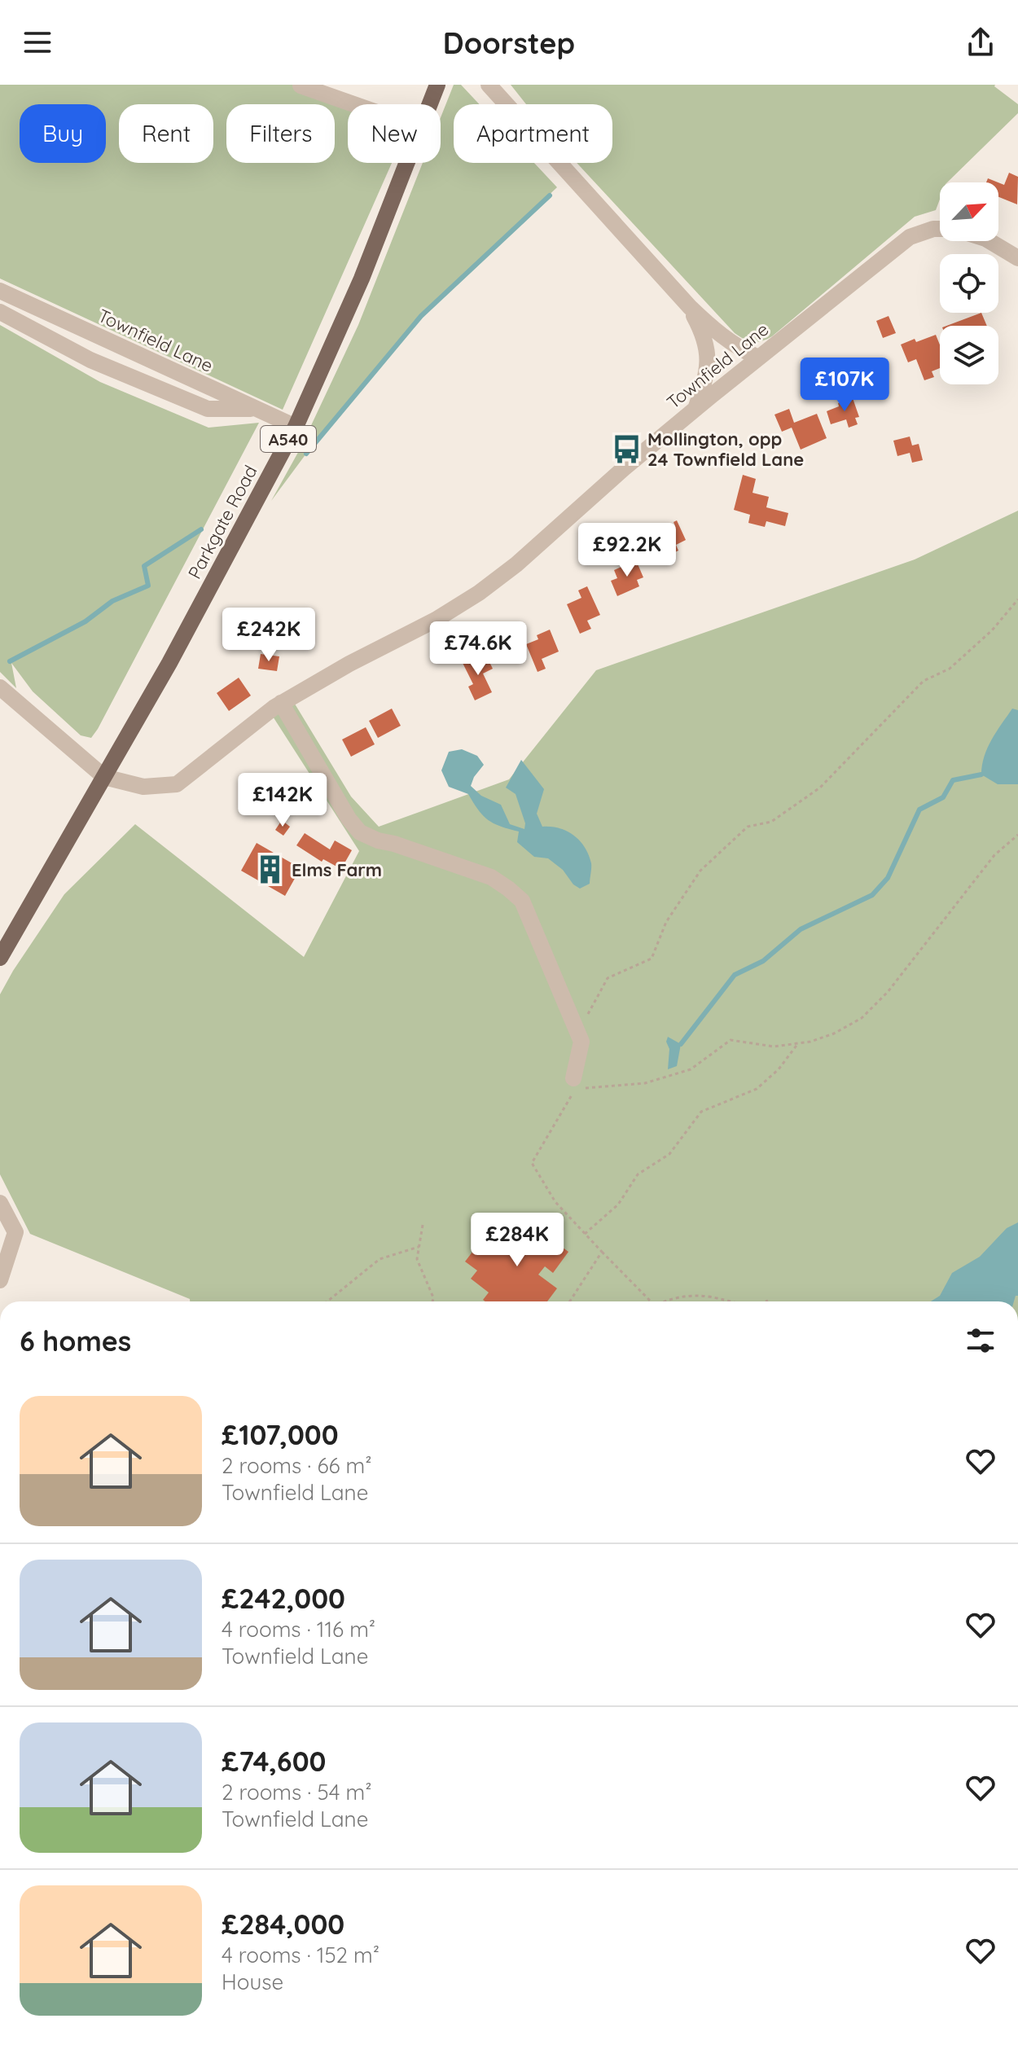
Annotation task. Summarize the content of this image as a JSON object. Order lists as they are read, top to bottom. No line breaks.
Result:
{"streets":{"main road":["A540","Parkgate Road"],"street":["Townfield Lane"]},"crossings":[["Townfield Lane","Parkgate Road"]],"places":{"bus stop":["Mollington, opp 24 Townfield Lane"],"building":["Elms Farm"]},"north":"top right","page":{"header":"Doorstep","chip":["Buy","Rent","Filters","New","Apartment"],"price":["£107K","£92.2K","£242K","£74.6K","£142K","£284K"],"heading":"6 homes","list":[{"name":"£107,000","note":"2 rooms · 66 m² · Townfield Lane"},{"name":"£242,000","note":"4 rooms · 116 m² · Townfield Lane"},{"name":"£74,600","note":"2 rooms · 54 m² · Townfield Lane"},{"name":"£284,000","note":"4 rooms · 152 m² · House"}]}}
